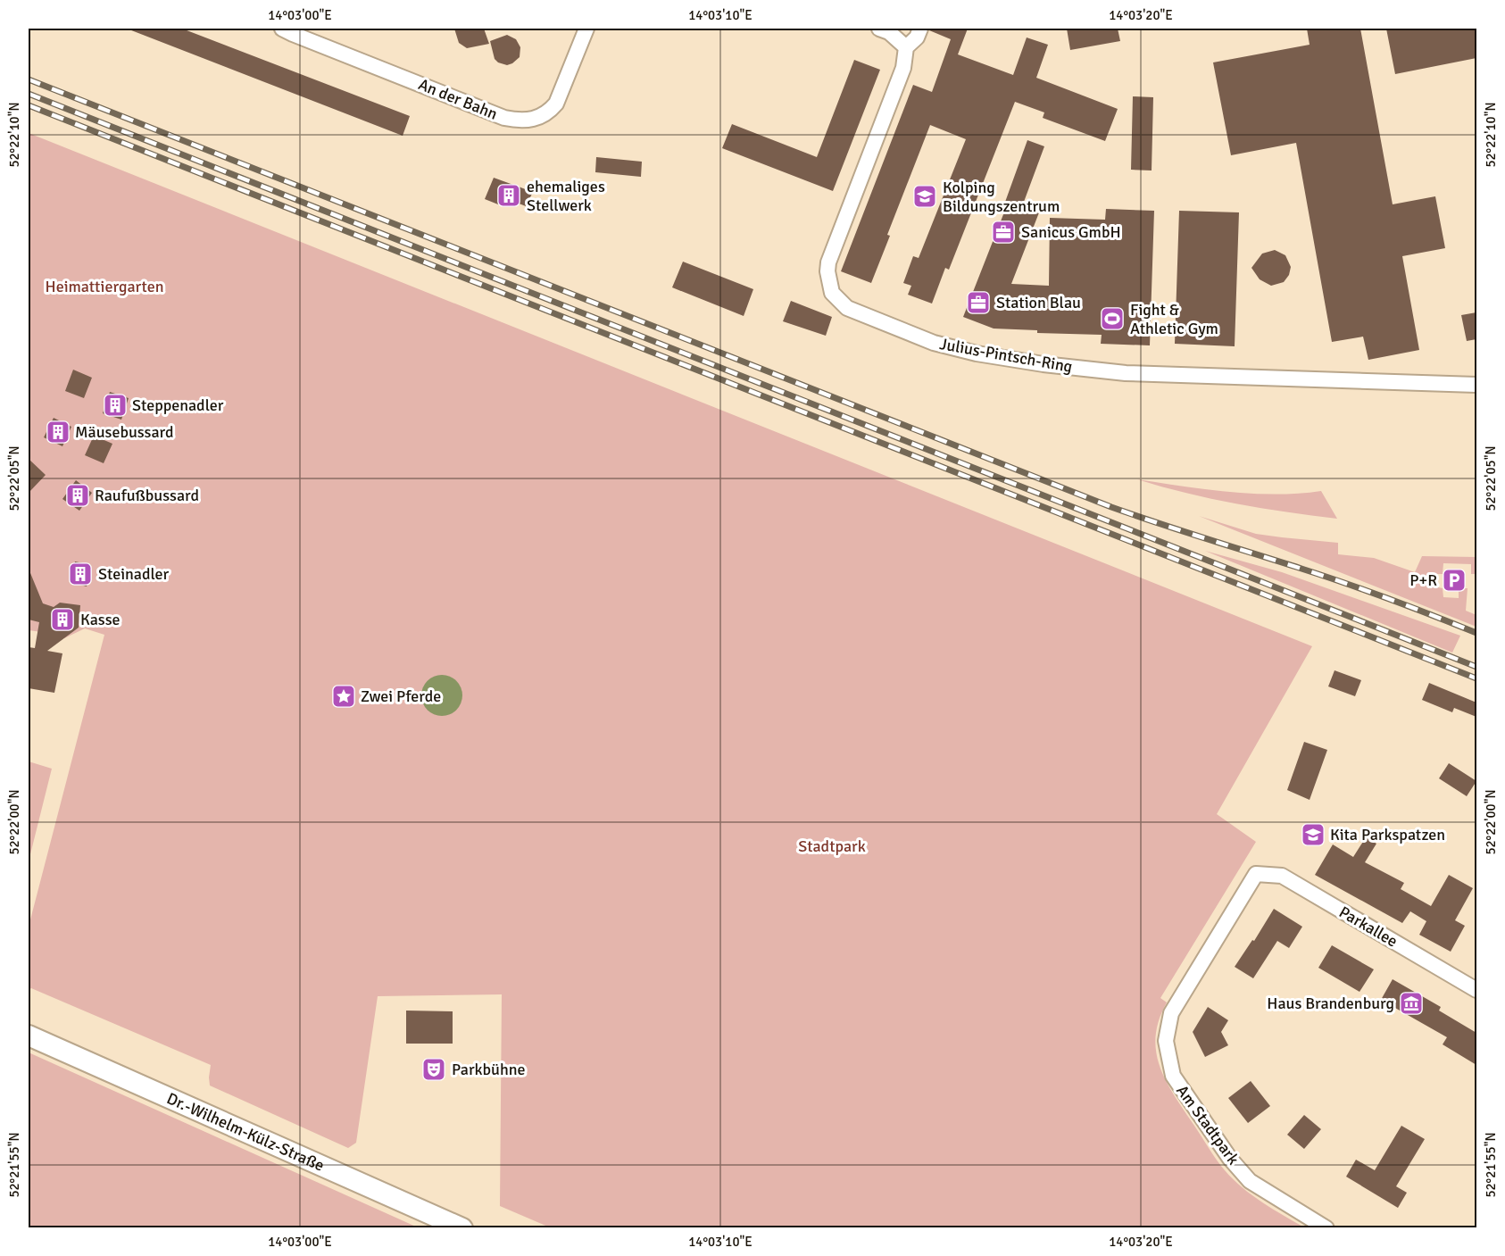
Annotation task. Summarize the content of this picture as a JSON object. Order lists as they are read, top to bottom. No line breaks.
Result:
{"streets":{"main road":["Dr.-Wilhelm-Külz-Straße"],"street":["An der Bahn","Julius-Pintsch-Ring","Parkallee","Am Stadtpark"]},"crossings":[["Parkallee","Am Stadtpark"]],"parks":["Heimattiergarten","Stadtpark"],"places":{"building":["ehemaliges Stellwerk","Steppenadler","Mäusebussard","Raufußbussard","Steinadler","Kasse"],"school or university":["Kolping Bildungszentrum","Kita Parkspatzen"],"office":["Sanicus GmbH","Station Blau"],"sports":["Fight & Athletic Gym"],"parking":["P+R"],"place":["Zwei Pferde"],"museum":["Haus Brandenburg"],"theatre":["Parkbühne"]},"coordinates":["14°03'00\"E","14°03'10\"E","14°03'20\"E","52°22'10\"N","52°22'05\"N","52°22'00\"N","52°21'55\"N"]}
